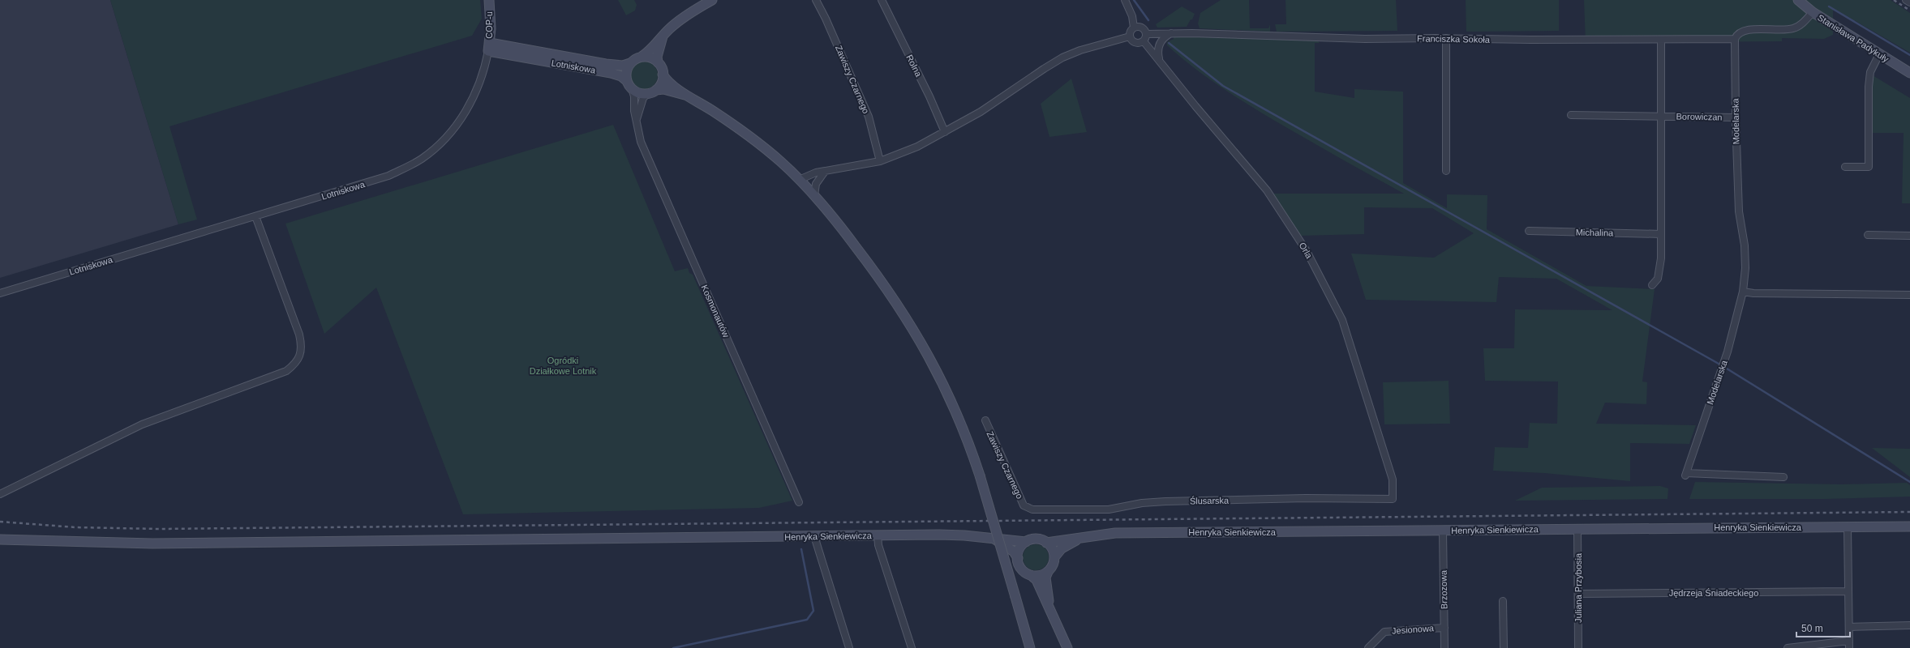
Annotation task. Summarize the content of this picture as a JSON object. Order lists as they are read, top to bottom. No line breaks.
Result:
{"streets":{"main road":["COP-u","Stanisława Padykuły","Lotniskowa","Henryka Sienkiewicza"],"street":["Franciszka Sokoła","Rolna","Zawiszy Czarnego","Borowiczan","Modelarska","Michalina","Orla","Kosmonautów","Ślusarska","Juliana Przybosia","Brzozowa","Jędrzeja Śniadeckiego","Jesionowa"]},"crossings":[["COP-u","Lotniskowa"],["Franciszka Sokoła","Modelarska"],["Franciszka Sokoła","Orla"],["Lotniskowa","Kosmonautów"],["Zawiszy Czarnego","Ślusarska"],["Borowiczan","Modelarska"],["Orla","Ślusarska"],["Henryka Sienkiewicza","Juliana Przybosia"],["Henryka Sienkiewicza","Brzozowa"],["Juliana Przybosia","Jędrzeja Śniadeckiego"],["Brzozowa","Jesionowa"]],"parks":["Ogródki Działkowe Lotnik"],"scale_bar":"50 m"}
